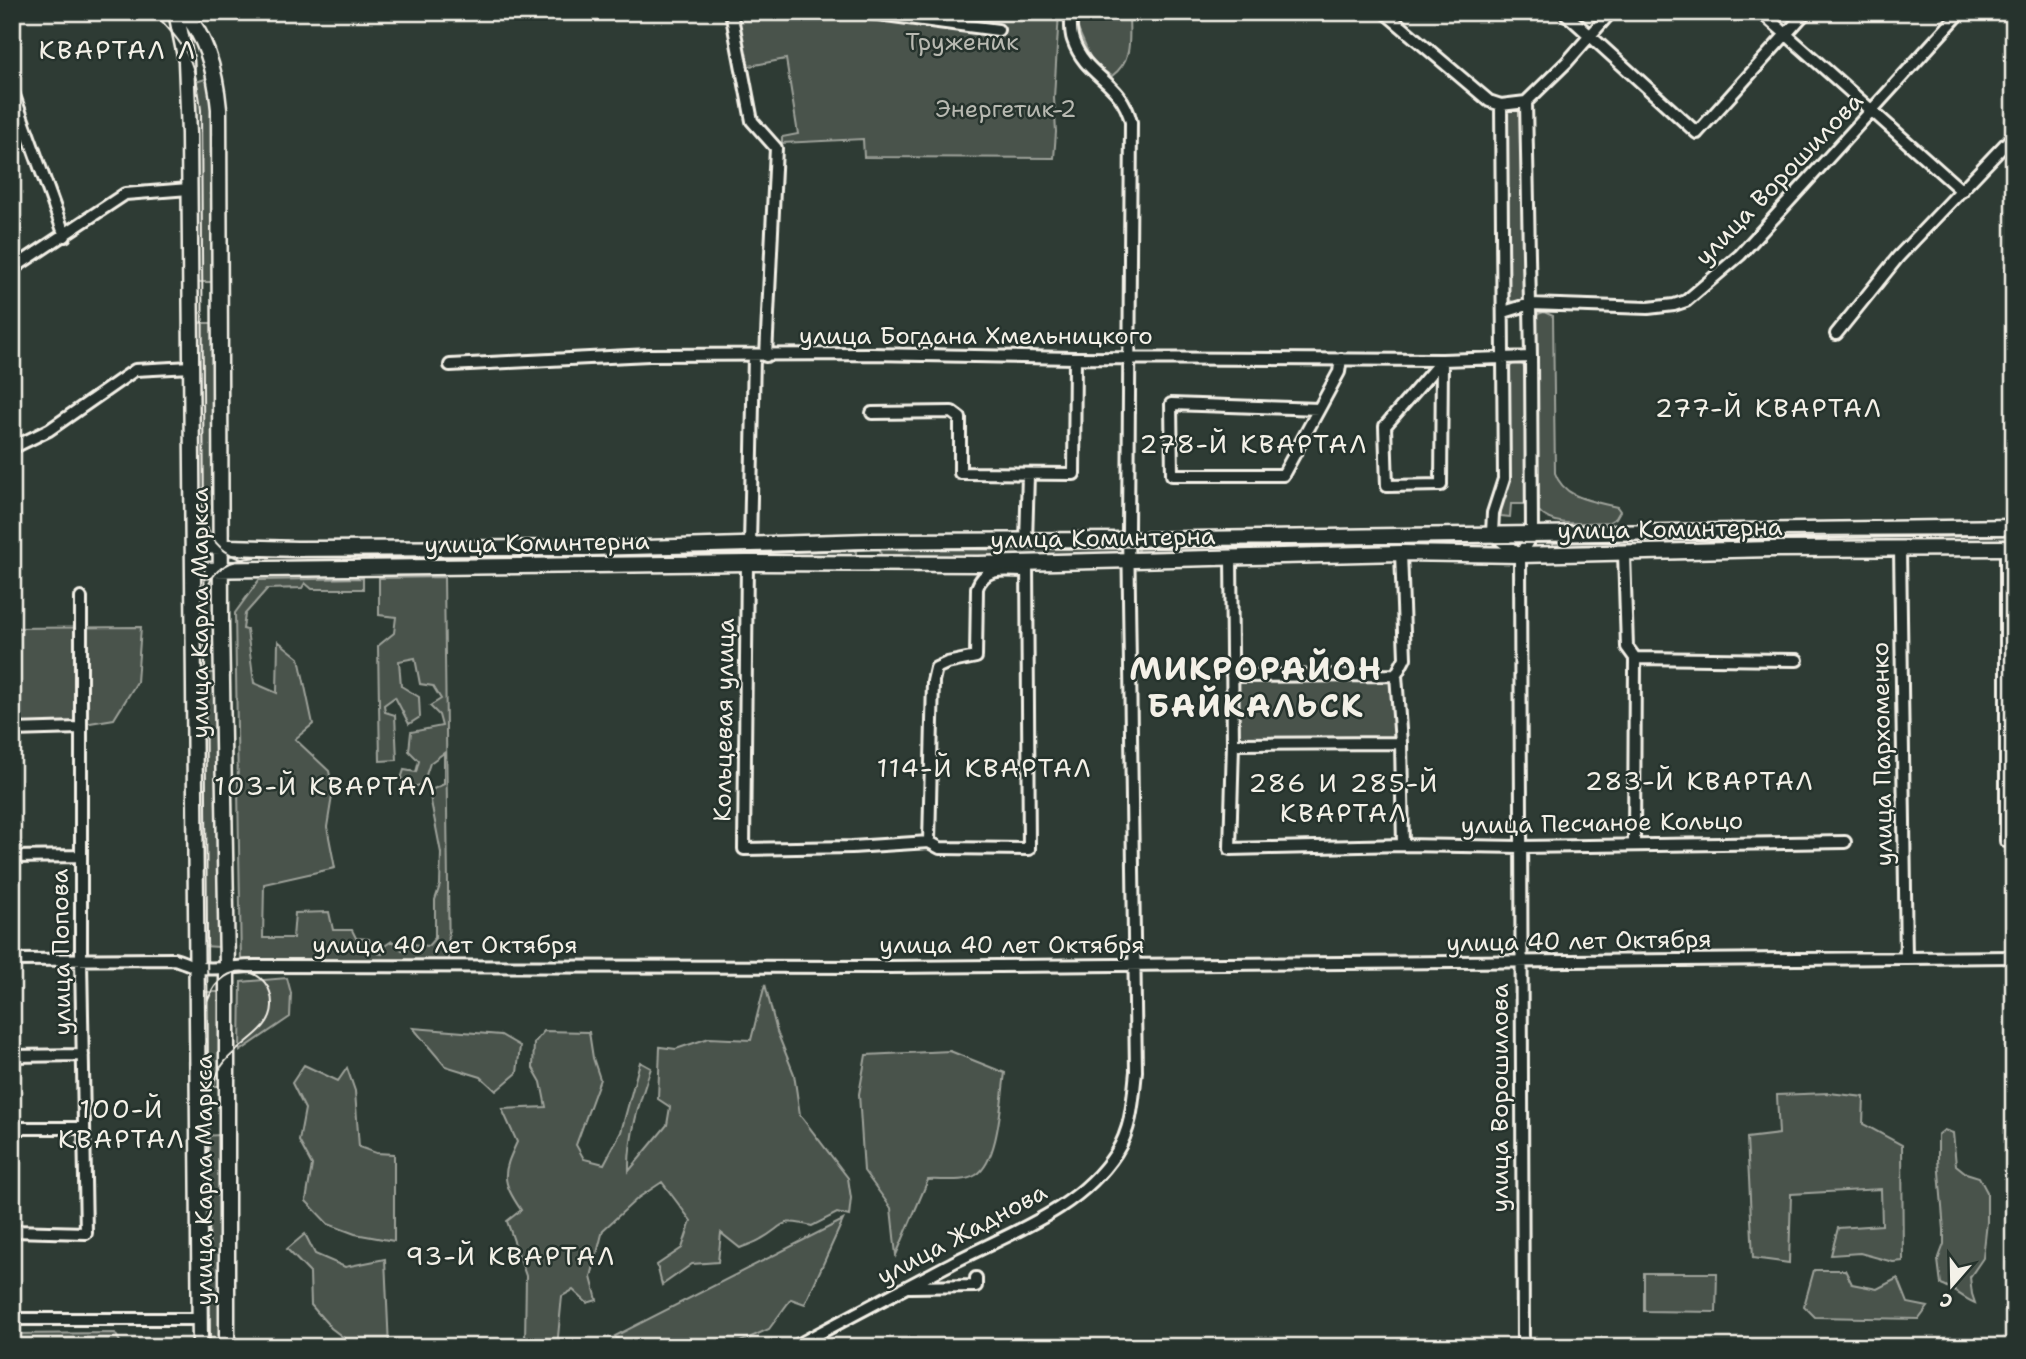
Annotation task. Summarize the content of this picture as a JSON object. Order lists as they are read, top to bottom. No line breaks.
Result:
{"streets":{"street":["улица Ворошилова","улица Богдана Хмельницкого","улица Коминтерна","улица Карла Маркса","Кольцевая улица","улица Пархоменко","улица Песчаное Кольцо","улица 40 лет Октября","улица Попова","улица Жаднова"]},"crossings":[["улица Ворошилова","улица Коминтерна"],["улица Ворошилова","улица Песчаное Кольцо"],["улица Ворошилова","улица 40 лет Октября"],["улица Богдана Хмельницкого","улица Жаднова"],["улица Коминтерна","улица Карла Маркса"],["улица Коминтерна","Кольцевая улица"],["улица Коминтерна","улица Пархоменко"],["улица Коминтерна","улица Песчаное Кольцо"],["улица Коминтерна","улица Жаднова"],["улица Карла Маркса","улица 40 лет Октября"],["улица Пархоменко","улица 40 лет Октября"],["улица 40 лет Октября","улица Попова"],["улица 40 лет Октября","улица Жаднова"]],"districts":["КВАРТАЛ Л","277-Й КВАРТАЛ","278-Й КВАРТАЛ","МИКРОРАЙОН БАЙКАЛЬСК","114-Й КВАРТАЛ","283-Й КВАРТАЛ","286 И 285-Й КВАРТАЛ","103-Й КВАРТАЛ","100-Й КВАРТАЛ","93-Й КВАРТАЛ"],"parks":["Труженик","Энергетик-2"],"north":"bottom"}
